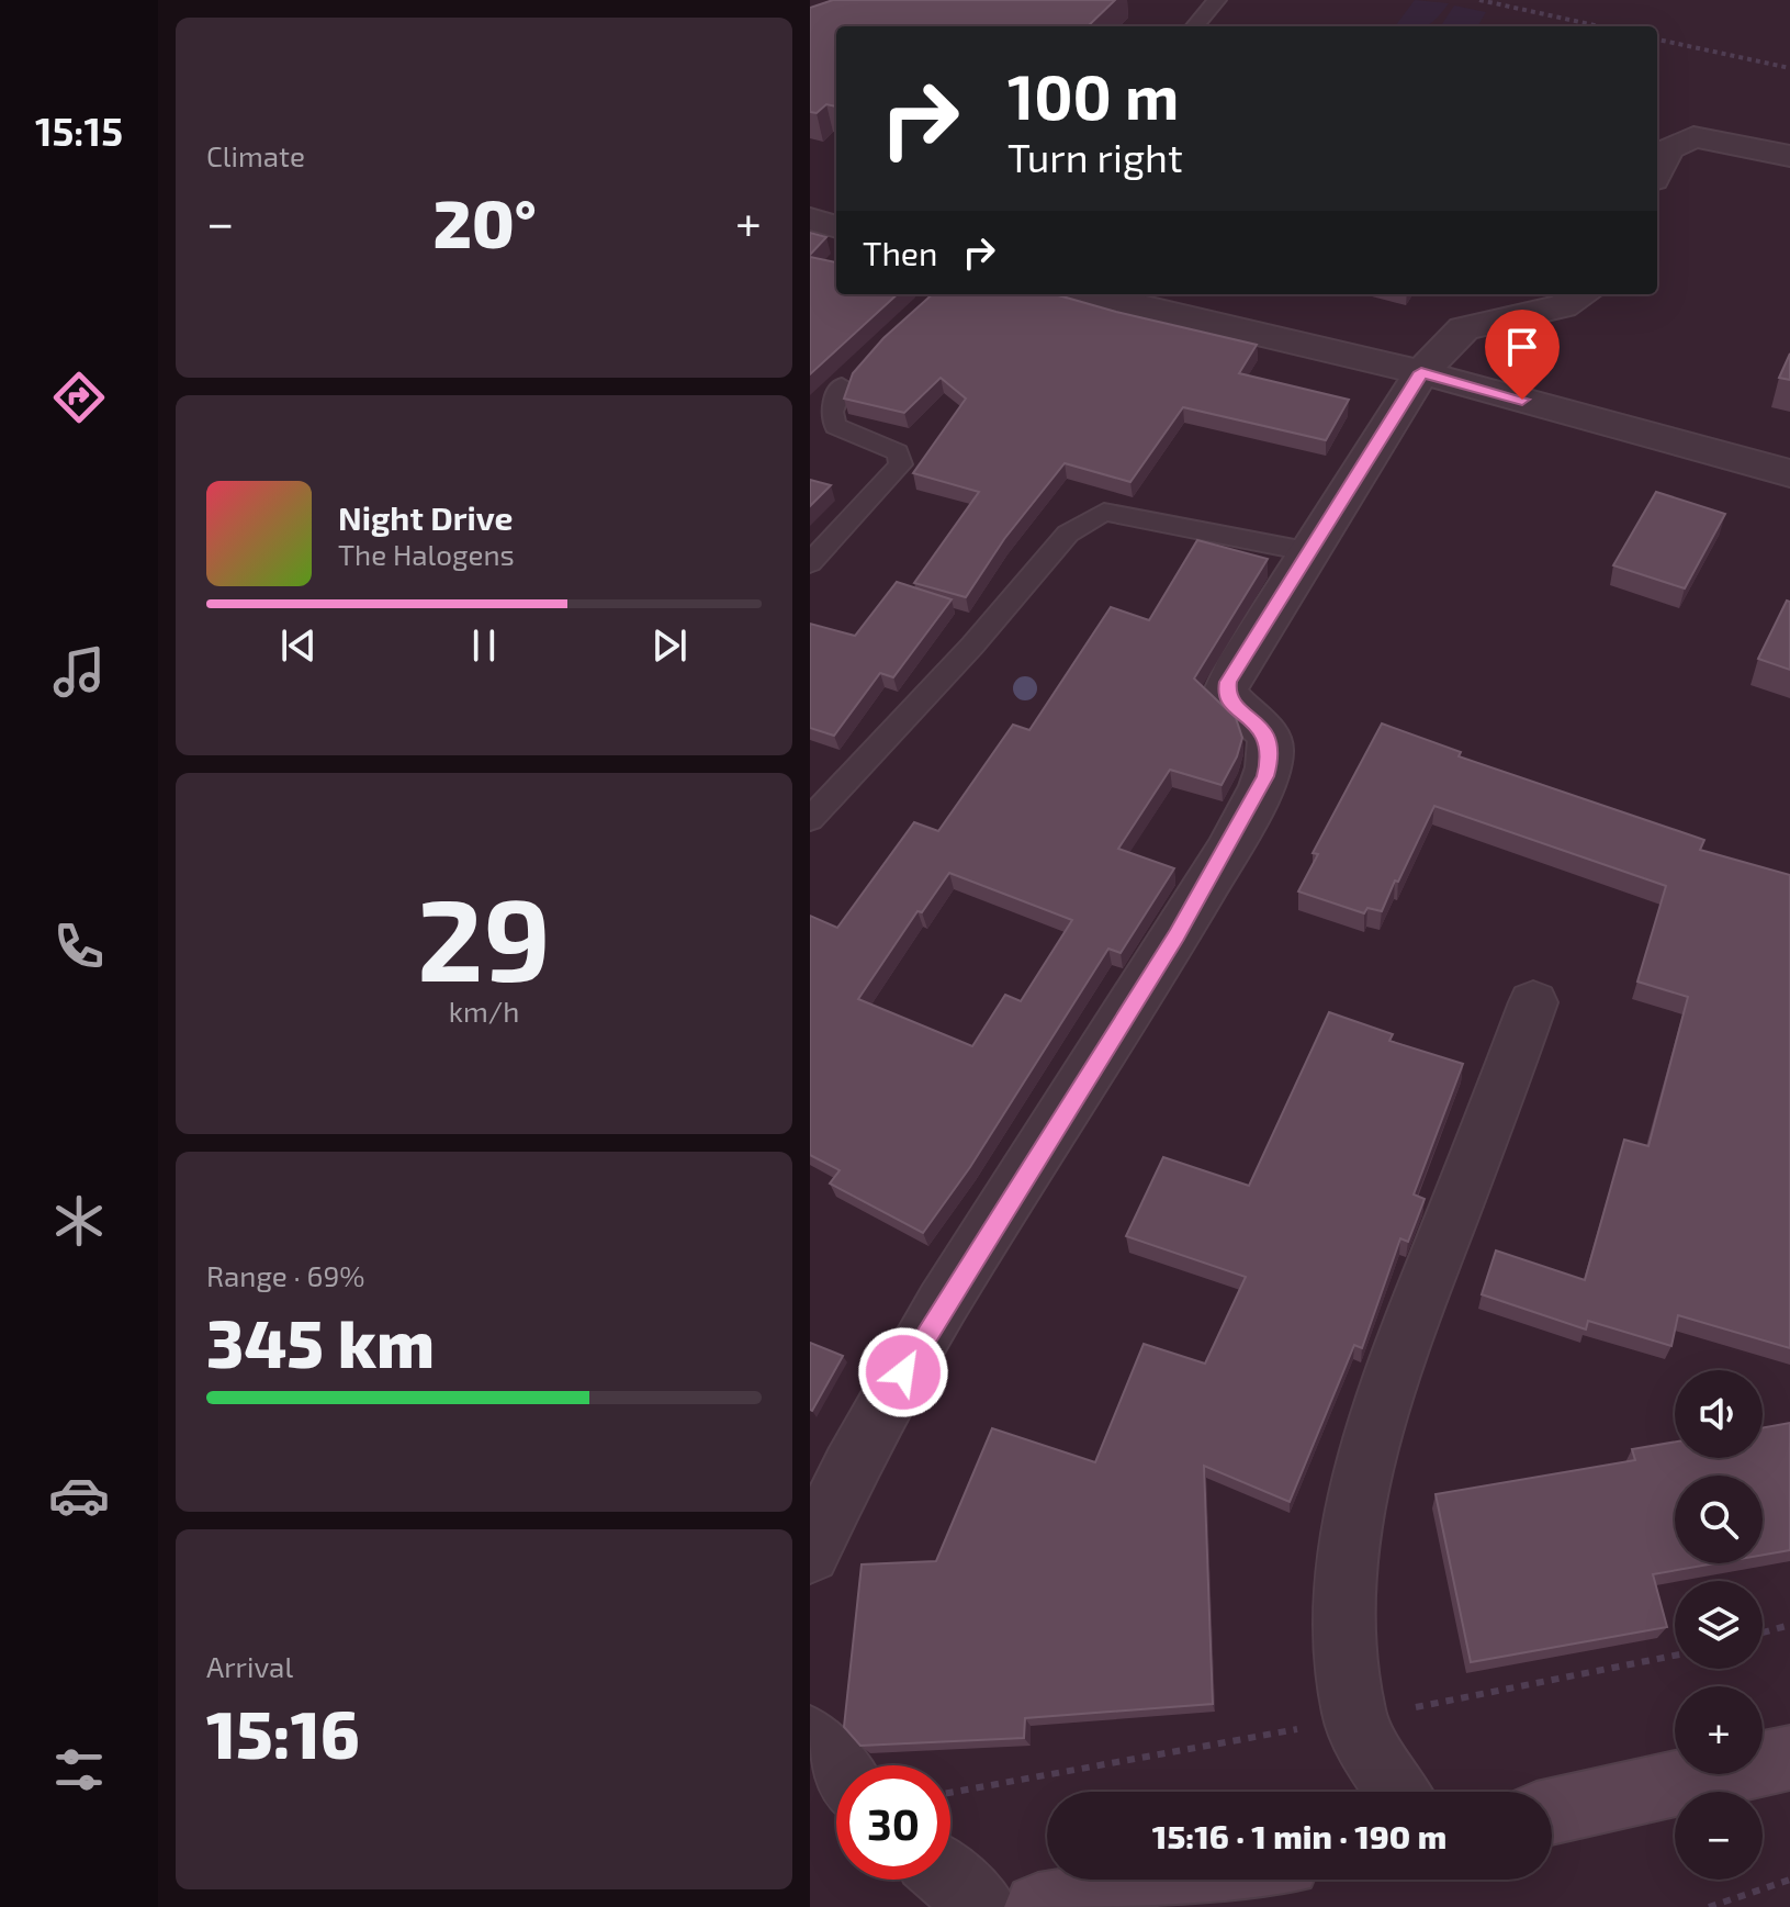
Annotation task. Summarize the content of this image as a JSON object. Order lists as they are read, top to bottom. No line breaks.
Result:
{"page":{"tabs":"15:15","tile":["Climate",["29","km/h"],["Range · 69%","345 km"],["Arrival","15:16"]],"turn":["100 m","Turn right"],"heat":["−","20°","+"],"then":"Then","song":["Night Drive","The Halogens"],"map_buttons":["+","−"],"limit":"30","trip":"15:16 · 1 min · 190 m"}}
